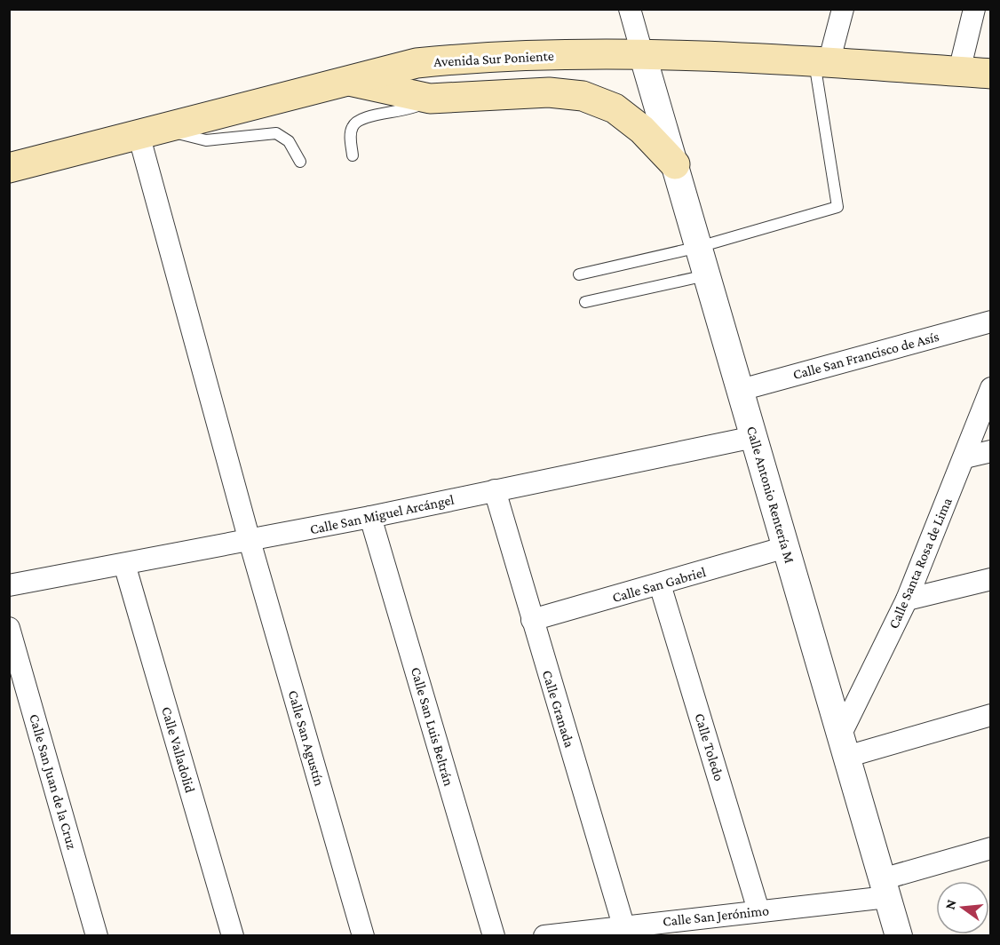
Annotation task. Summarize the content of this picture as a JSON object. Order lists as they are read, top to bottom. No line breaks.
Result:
{"streets":{"main road":["Avenida Sur Poniente"],"street":["Calle San Francisco de Asís","Calle Antonio Rentería M","Calle San Miguel Arcángel","Calle Santa Rosa de Lima","Calle San Gabriel","Calle Granada","Calle San Luis Beltrán","Calle San Agustín","Calle Toledo","Calle Valladolid","Calle San Juan de la Cruz","Calle San Jerónimo"]},"crossings":[["Avenida Sur Poniente","Calle Antonio Rentería M"],["Avenida Sur Poniente","Calle San Agustín"],["Calle San Francisco de Asís","Calle Antonio Rentería M"],["Calle Antonio Rentería M","Calle San Miguel Arcángel"],["Calle Antonio Rentería M","Calle Santa Rosa de Lima"],["Calle Antonio Rentería M","Calle San Gabriel"],["Calle Antonio Rentería M","Calle San Jerónimo"],["Calle San Miguel Arcángel","Calle Granada"],["Calle San Miguel Arcángel","Calle San Luis Beltrán"],["Calle San Miguel Arcángel","Calle San Agustín"],["Calle San Miguel Arcángel","Calle Valladolid"],["Calle San Gabriel","Calle Granada"],["Calle San Gabriel","Calle Toledo"],["Calle Granada","Calle San Jerónimo"],["Calle Toledo","Calle San Jerónimo"]],"north":"left"}
